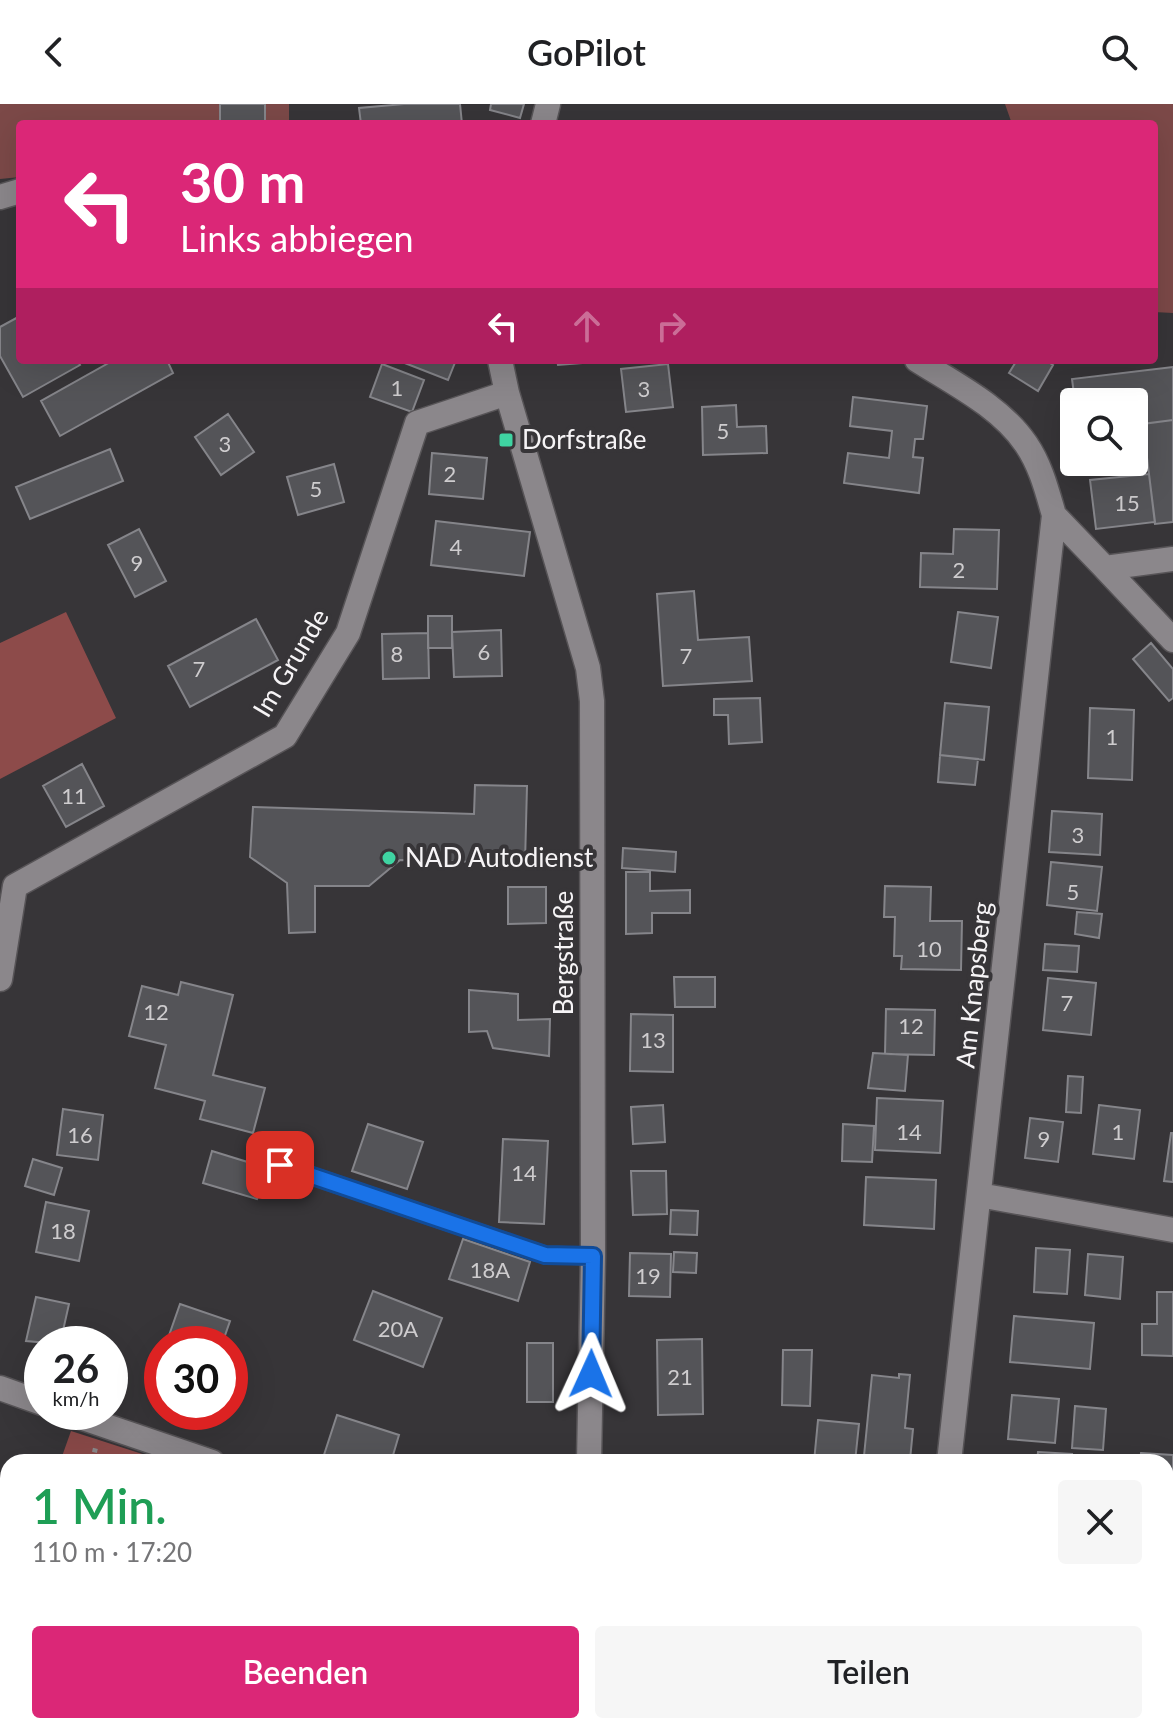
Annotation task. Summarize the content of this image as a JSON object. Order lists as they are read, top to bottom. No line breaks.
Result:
{"streets":{"street":["Im Grunde","Bergstraße","Am Knapsberg"]},"crossings":[["Im Grunde","Bergstraße"]],"places":{"transit":["Dorfstraße"],"other":["NAD Autodienst"]},"house_numbers":["1","3","5","3","2","5","15","4","9","2","6","8","7","7","1","11","3","5","10","7","12","12","13","14","1","16","9","14","18","18A","19","20A","21"],"page":{"header":"GoPilot","turn":["30 m","Links abbiegen"],"speed":"26 km/h","limit":"30","heading":["1 Min.","110 m · 17:20"],"buttons":["Beenden","Teilen"]}}
